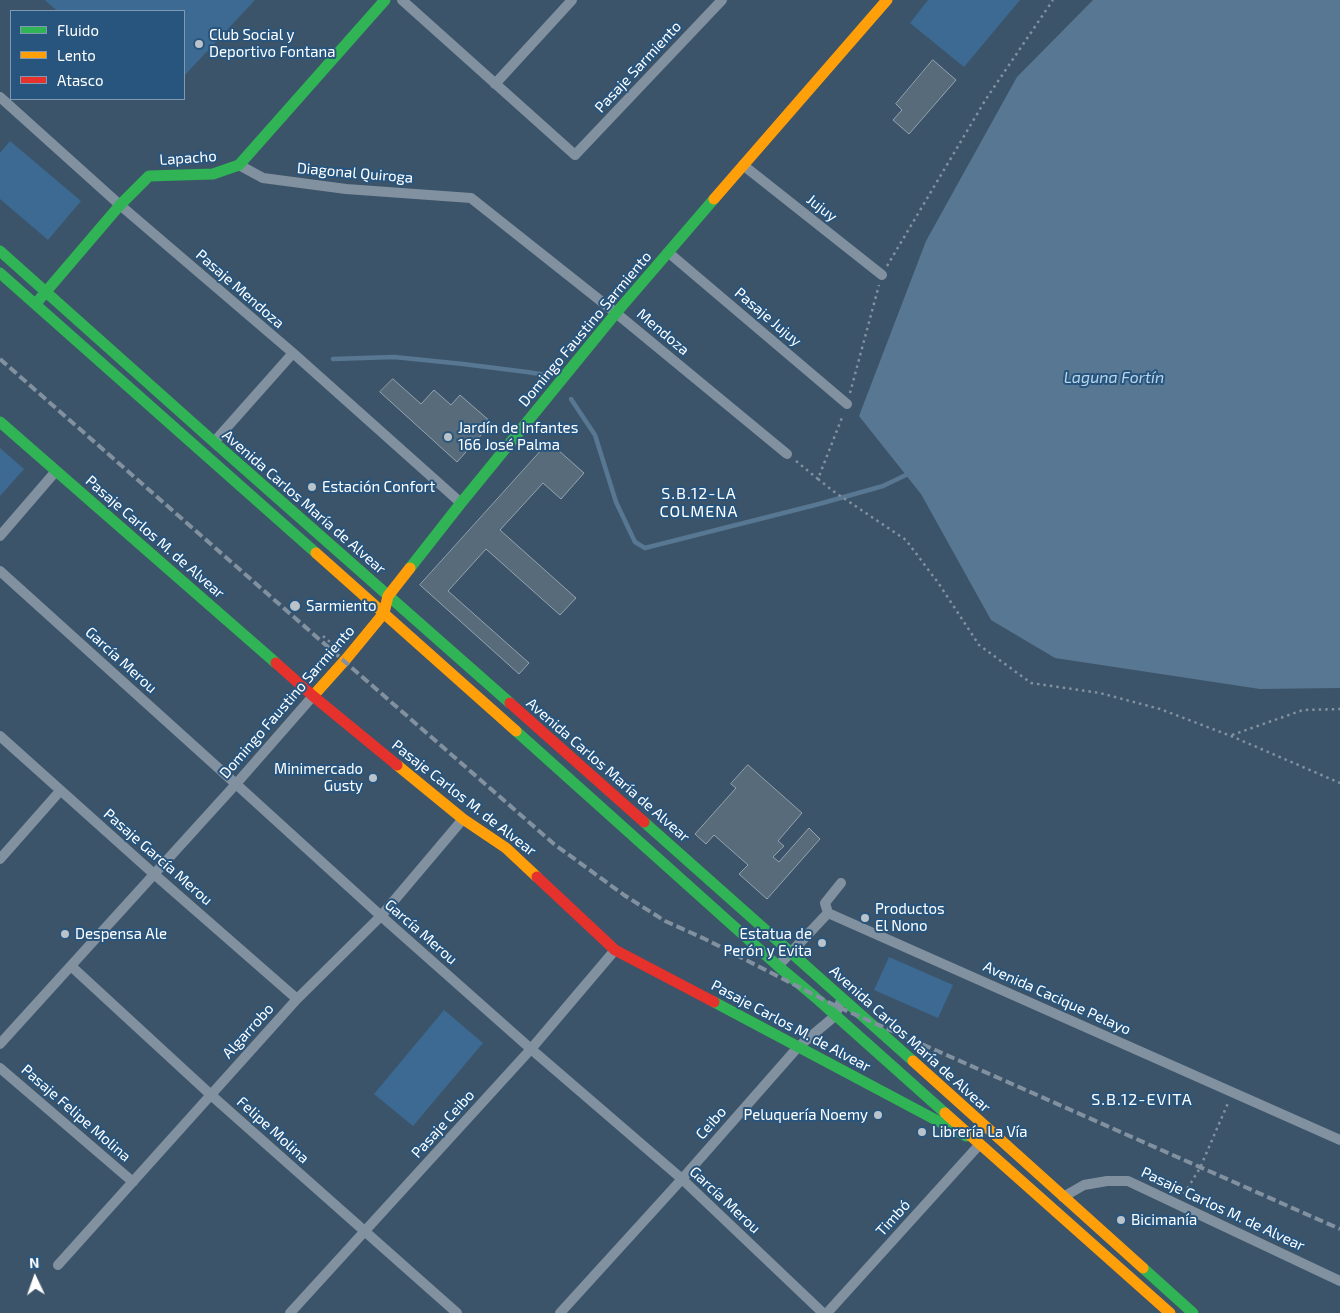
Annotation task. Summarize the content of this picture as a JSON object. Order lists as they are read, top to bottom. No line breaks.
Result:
{"streets":{"main road":["Lapacho","Domingo Faustino Sarmiento","Avenida Carlos María de Alvear","Pasaje Carlos M. de Alvear"],"street":["Pasaje Sarmiento","Diagonal Quiroga","Jujuy","Pasaje Mendoza","Pasaje Jujuy","Mendoza","García Merou","Pasaje García Merou","Avenida Cacique Pelayo","Algarrobo","Pasaje Felipe Molina","Ceibo","Pasaje Ceibo","Felipe Molina","Timbó"]},"crossings":[["Lapacho","Diagonal Quiroga"],["Lapacho","Pasaje Mendoza"],["Lapacho","Avenida Carlos María de Alvear"],["Diagonal Quiroga","Mendoza"],["Jujuy","Domingo Faustino Sarmiento"],["Pasaje Mendoza","Domingo Faustino Sarmiento"],["Pasaje Jujuy","Domingo Faustino Sarmiento"],["Domingo Faustino Sarmiento","Mendoza"],["Domingo Faustino Sarmiento","Avenida Carlos María de Alvear"],["Domingo Faustino Sarmiento","Pasaje Carlos M. de Alvear"],["Domingo Faustino Sarmiento","García Merou"],["Domingo Faustino Sarmiento","Pasaje García Merou"],["Domingo Faustino Sarmiento","Felipe Molina"],["Avenida Carlos María de Alvear","Pasaje Carlos M. de Alvear"],["Avenida Carlos María de Alvear","Ceibo"],["Avenida Carlos María de Alvear","Timbó"],["Pasaje Carlos M. de Alvear","Algarrobo"],["Pasaje Carlos M. de Alvear","Ceibo"],["Pasaje Carlos M. de Alvear","Pasaje Ceibo"],["Pasaje Carlos M. de Alvear","Timbó"],["García Merou","Algarrobo"],["García Merou","Ceibo"],["García Merou","Pasaje Ceibo"],["García Merou","Timbó"],["Pasaje García Merou","Algarrobo"],["Algarrobo","Pasaje Felipe Molina"],["Algarrobo","Felipe Molina"],["Pasaje Ceibo","Felipe Molina"]],"districts":["S.B.12-LA COLMENA","S.B.12-EVITA"],"water":["Laguna Fortín"],"places":["Club Social y Deportivo Fontana","Jardín de Infantes 166 José Palma","Estación Confort","Sarmiento","Minimercado Gusty","Productos El Nono","Despensa Ale","Estatua de Perón y Evita","Peluquería Noemy","Librería La Vía","Bicimanía"],"legend":["Fluido","Lento","Atasco"],"north":"top"}
